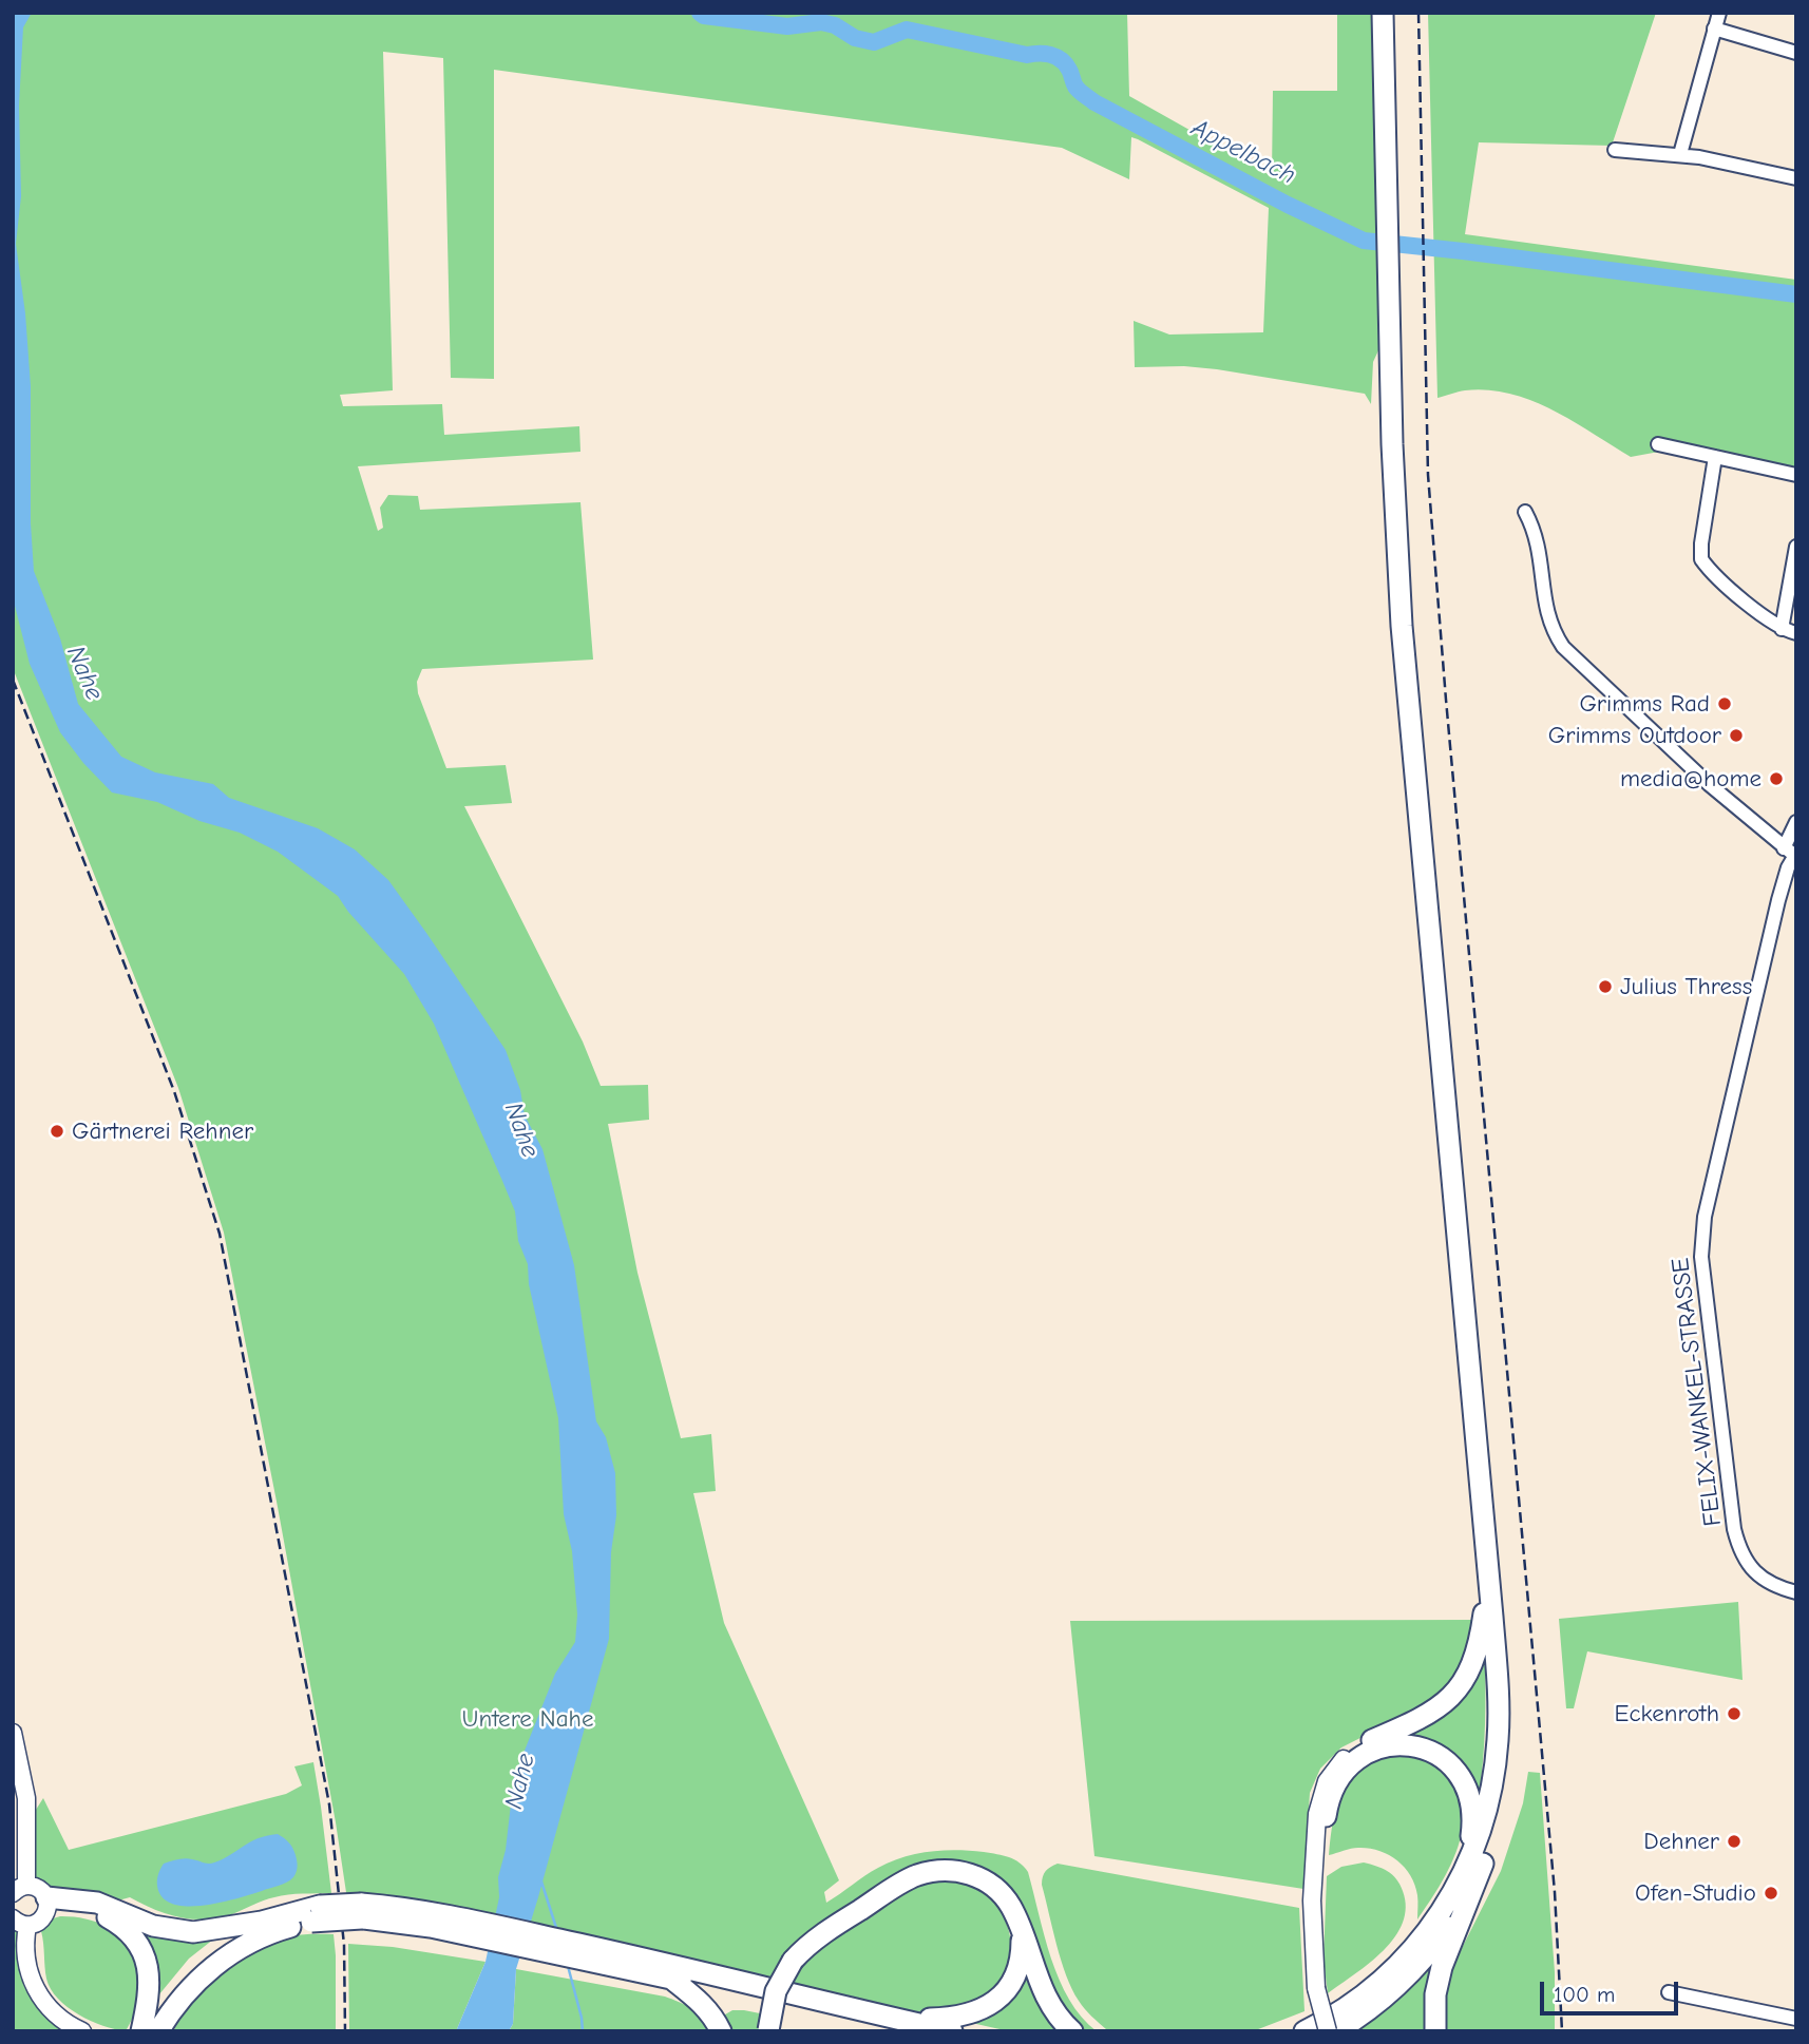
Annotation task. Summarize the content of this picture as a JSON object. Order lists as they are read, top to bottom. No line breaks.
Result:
{"streets":{"street":["FELIX-WANKEL-STRASSE"]},"water":["Appelbach","Nahe"],"parks":["Untere Nahe"],"places":["Grimms Rad","Grimms Outdoor","media@home","Julius Thress","Gärtnerei Rehner","Eckenroth","Dehner","Ofen-Studio"],"scale_bar":"100 m"}
